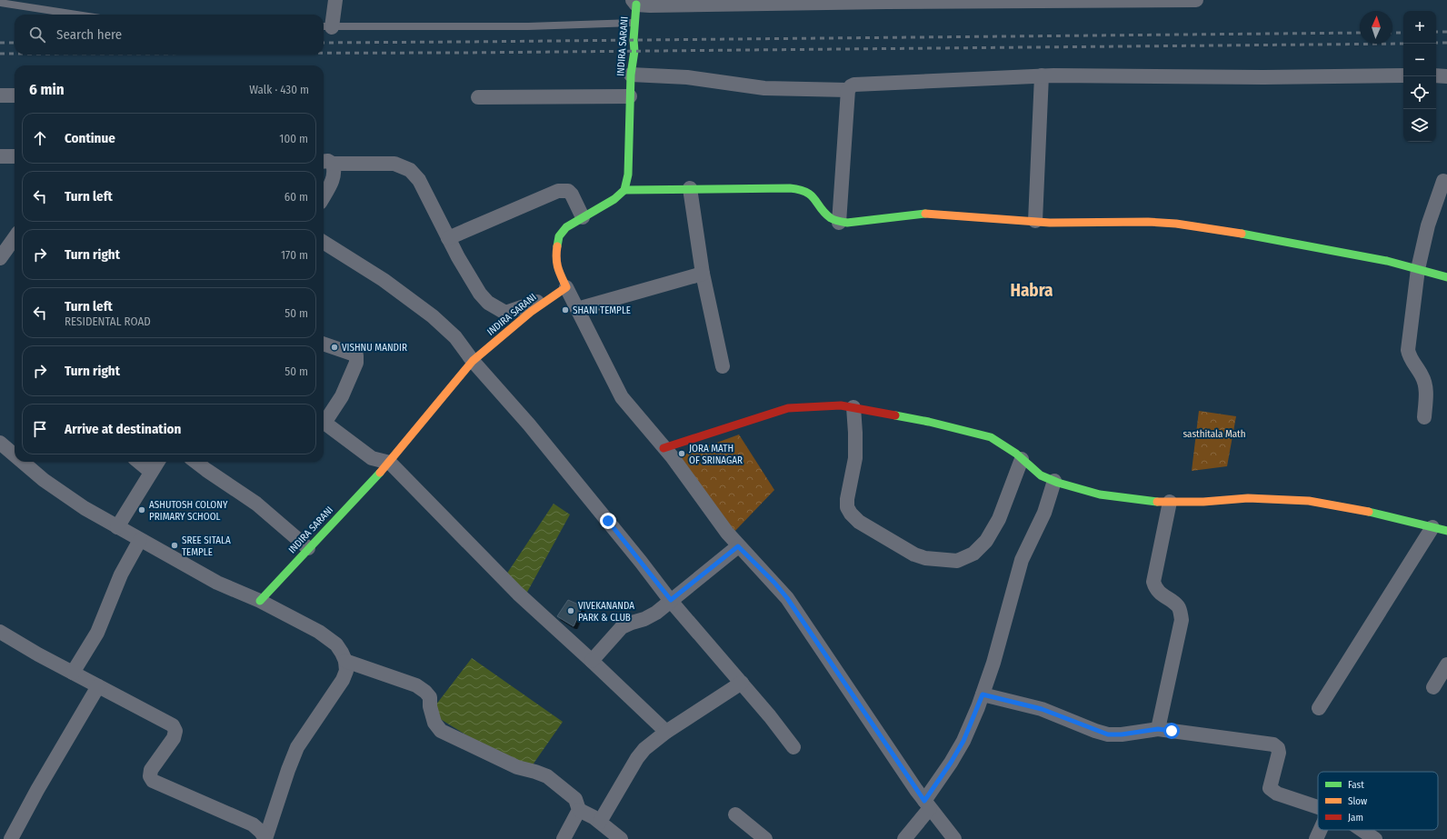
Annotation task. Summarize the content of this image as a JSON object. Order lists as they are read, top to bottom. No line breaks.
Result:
{"streets":{"street":["INDIRA SARANI"]},"districts":["Habra"],"parks":["sasthitala Math"],"places":["SHANI TEMPLE","VISHNU MANDIR","JORA MATH OF SRINAGAR","ASHUTOSH COLONY PRIMARY SCHOOL","SREE SITALA TEMPLE","VIVEKANANDA PARK & CLUB"],"legend":["Fast","Slow","Jam"],"north":"top","page":{"map_buttons":["+","−"],"search":"Search here","heading":["6 min","Walk · 430 m"],"list":[["Continue","100 m"],["Turn left","60 m"],["Turn right","170 m"],["Turn left","RESIDENTAL ROAD","50 m"],["Turn right","50 m"],"Arrive at destination"]}}
